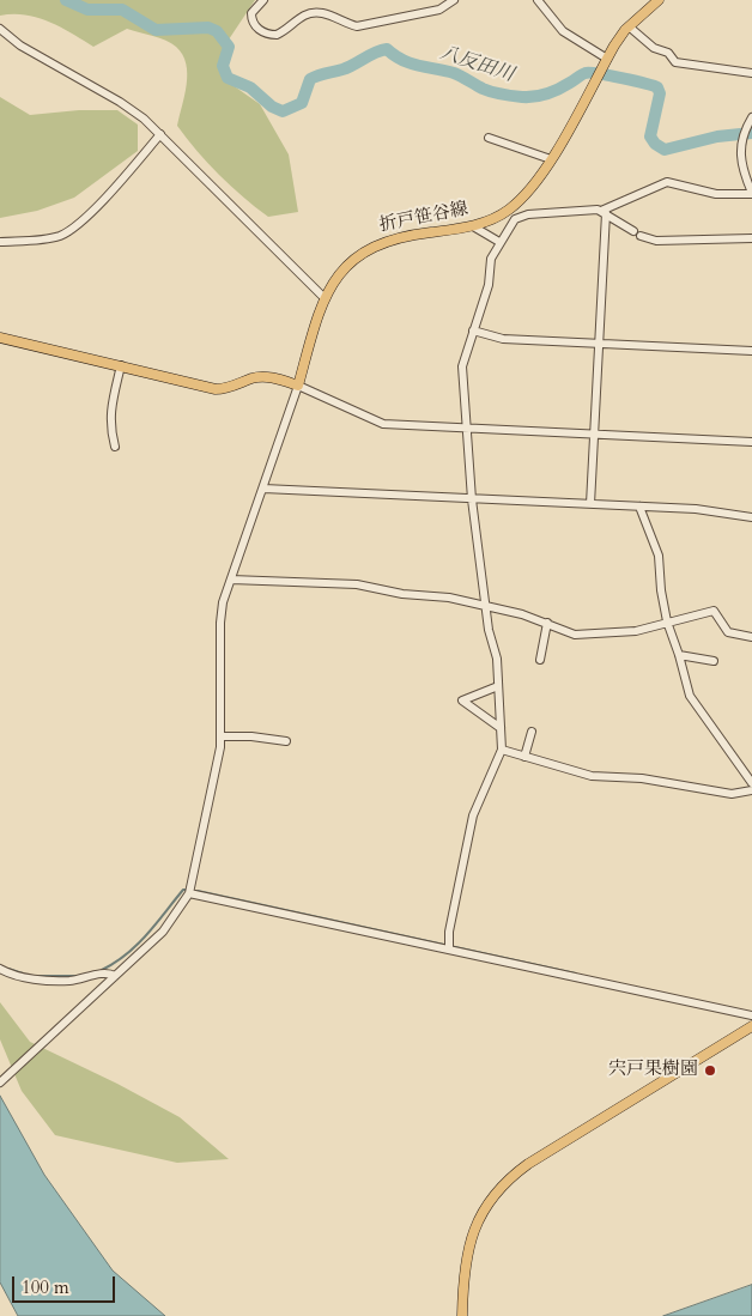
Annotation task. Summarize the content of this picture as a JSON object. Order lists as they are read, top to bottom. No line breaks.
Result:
{"streets":{"main road":["折戸笹谷線"]},"water":["八反田川"],"places":["宍戸果樹園"],"scale_bar":"100 m"}
